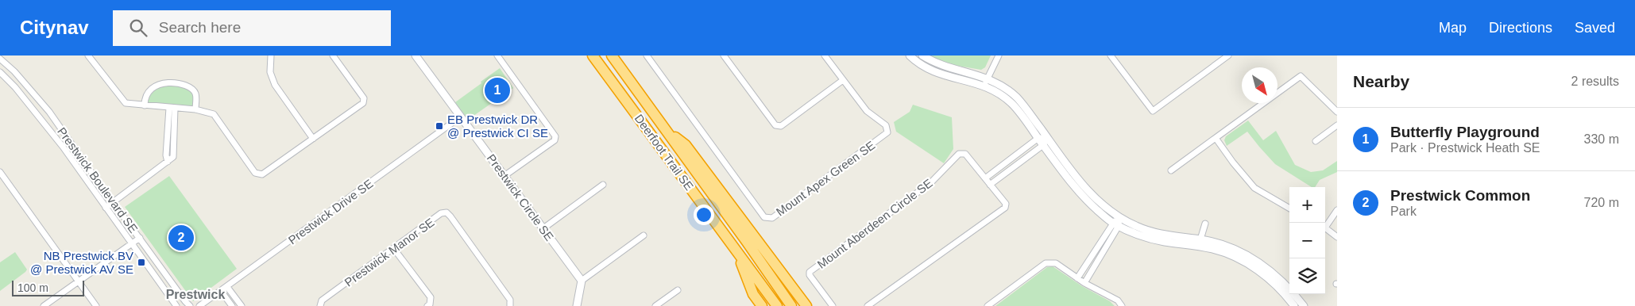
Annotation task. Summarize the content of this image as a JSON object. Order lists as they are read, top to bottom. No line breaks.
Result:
{"streets":{"highway":["Deerfoot Trail SE"],"street":["Mount Apex Green SE","Prestwick Boulevard SE","Prestwick Circle SE","Prestwick Drive SE","Mount Aberdeen Circle SE","Prestwick Manor SE"]},"crossings":[["Prestwick Circle SE","Prestwick Drive SE"]],"districts":["Prestwick"],"places":{"transit":["EB Prestwick DR @ Prestwick CI SE","NB Prestwick BV @ Prestwick AV SE"]},"scale_bar":"100 m","north":"bottom right","page":{"header":"Citynav","search":"Search here","nav":["Map","Directions","Saved"],"heading":["Nearby","2 results"],"pins":["1","2"],"list":[{"mark":"1","name":"Butterfly Playground","note":"Park · Prestwick Heath SE","value":"330 m"},{"mark":"2","name":"Prestwick Common","note":"Park","value":"720 m"}],"map_buttons":["+","−"],"scale":"100 m"}}
